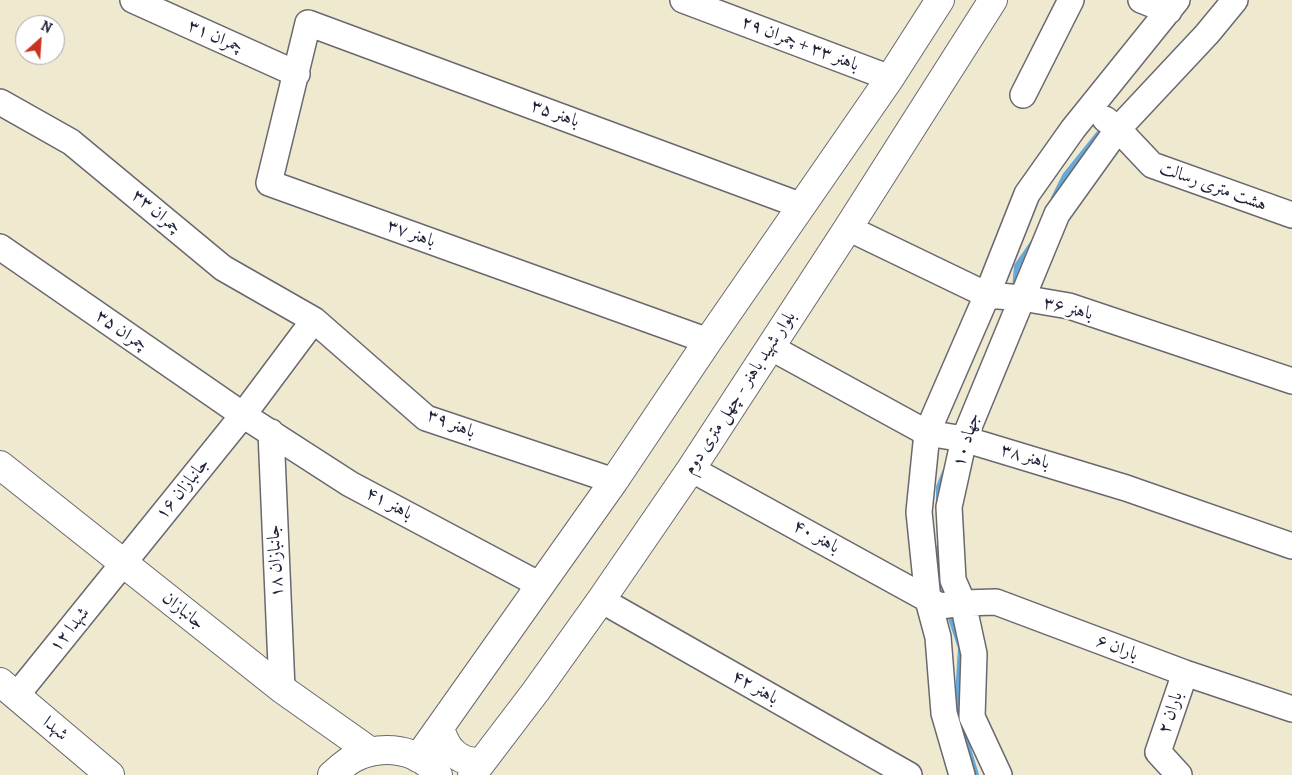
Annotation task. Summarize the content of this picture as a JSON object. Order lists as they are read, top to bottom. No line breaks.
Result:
{"streets":{"street":["چمران ۳۱","باهنر ۳۳ + چمران ۲۹","باهنر ۳۵","هشت متری رسالت","چمران ۳۳","باهنر ۳۷","باهنر ۳۶","چمران ۳۵","بلوار شهید باهنر - چهل متری دوم","باهنر ۳۹","جهاد ۱۰","باهنر ۳۸","جانبازان ۱۶","باهنر ۴۱","باهنر ۴۰","جانبازان ۱۸","جانبازان","شهدا ۱۲","باران ۶","باهنر ۴۲","باران ۲","شهدا"]},"crossings":[["چمران ۳۱","باهنر ۳۷"],["باهنر ۳۵","باهنر ۳۷"],["هشت متری رسالت","جهاد ۱۰"],["چمران ۳۳","باهنر ۳۹"],["چمران ۳۳","جانبازان ۱۶"],["باهنر ۳۶","بلوار شهید باهنر - چهل متری دوم"],["باهنر ۳۶","جهاد ۱۰"],["چمران ۳۵","جانبازان ۱۶"],["چمران ۳۵","باهنر ۴۱"],["بلوار شهید باهنر - چهل متری دوم","باهنر ۳۸"],["بلوار شهید باهنر - چهل متری دوم","باهنر ۴۰"],["بلوار شهید باهنر - چهل متری دوم","باهنر ۴۲"],["باهنر ۳۹","جانبازان ۱۶"],["جهاد ۱۰","باهنر ۳۸"],["جهاد ۱۰","باهنر ۴۰"],["جهاد ۱۰","باران ۶"],["جانبازان ۱۶","باهنر ۴۱"],["جانبازان ۱۶","جانبازان"],["جانبازان ۱۶","شهدا ۱۲"],["باهنر ۴۱","جانبازان ۱۸"],["باهنر ۴۰","باران ۶"],["جانبازان ۱۸","جانبازان"],["جانبازان","شهدا ۱۲"],["شهدا ۱۲","شهدا"],["باران ۶","باران ۲"]],"north":"top right"}
